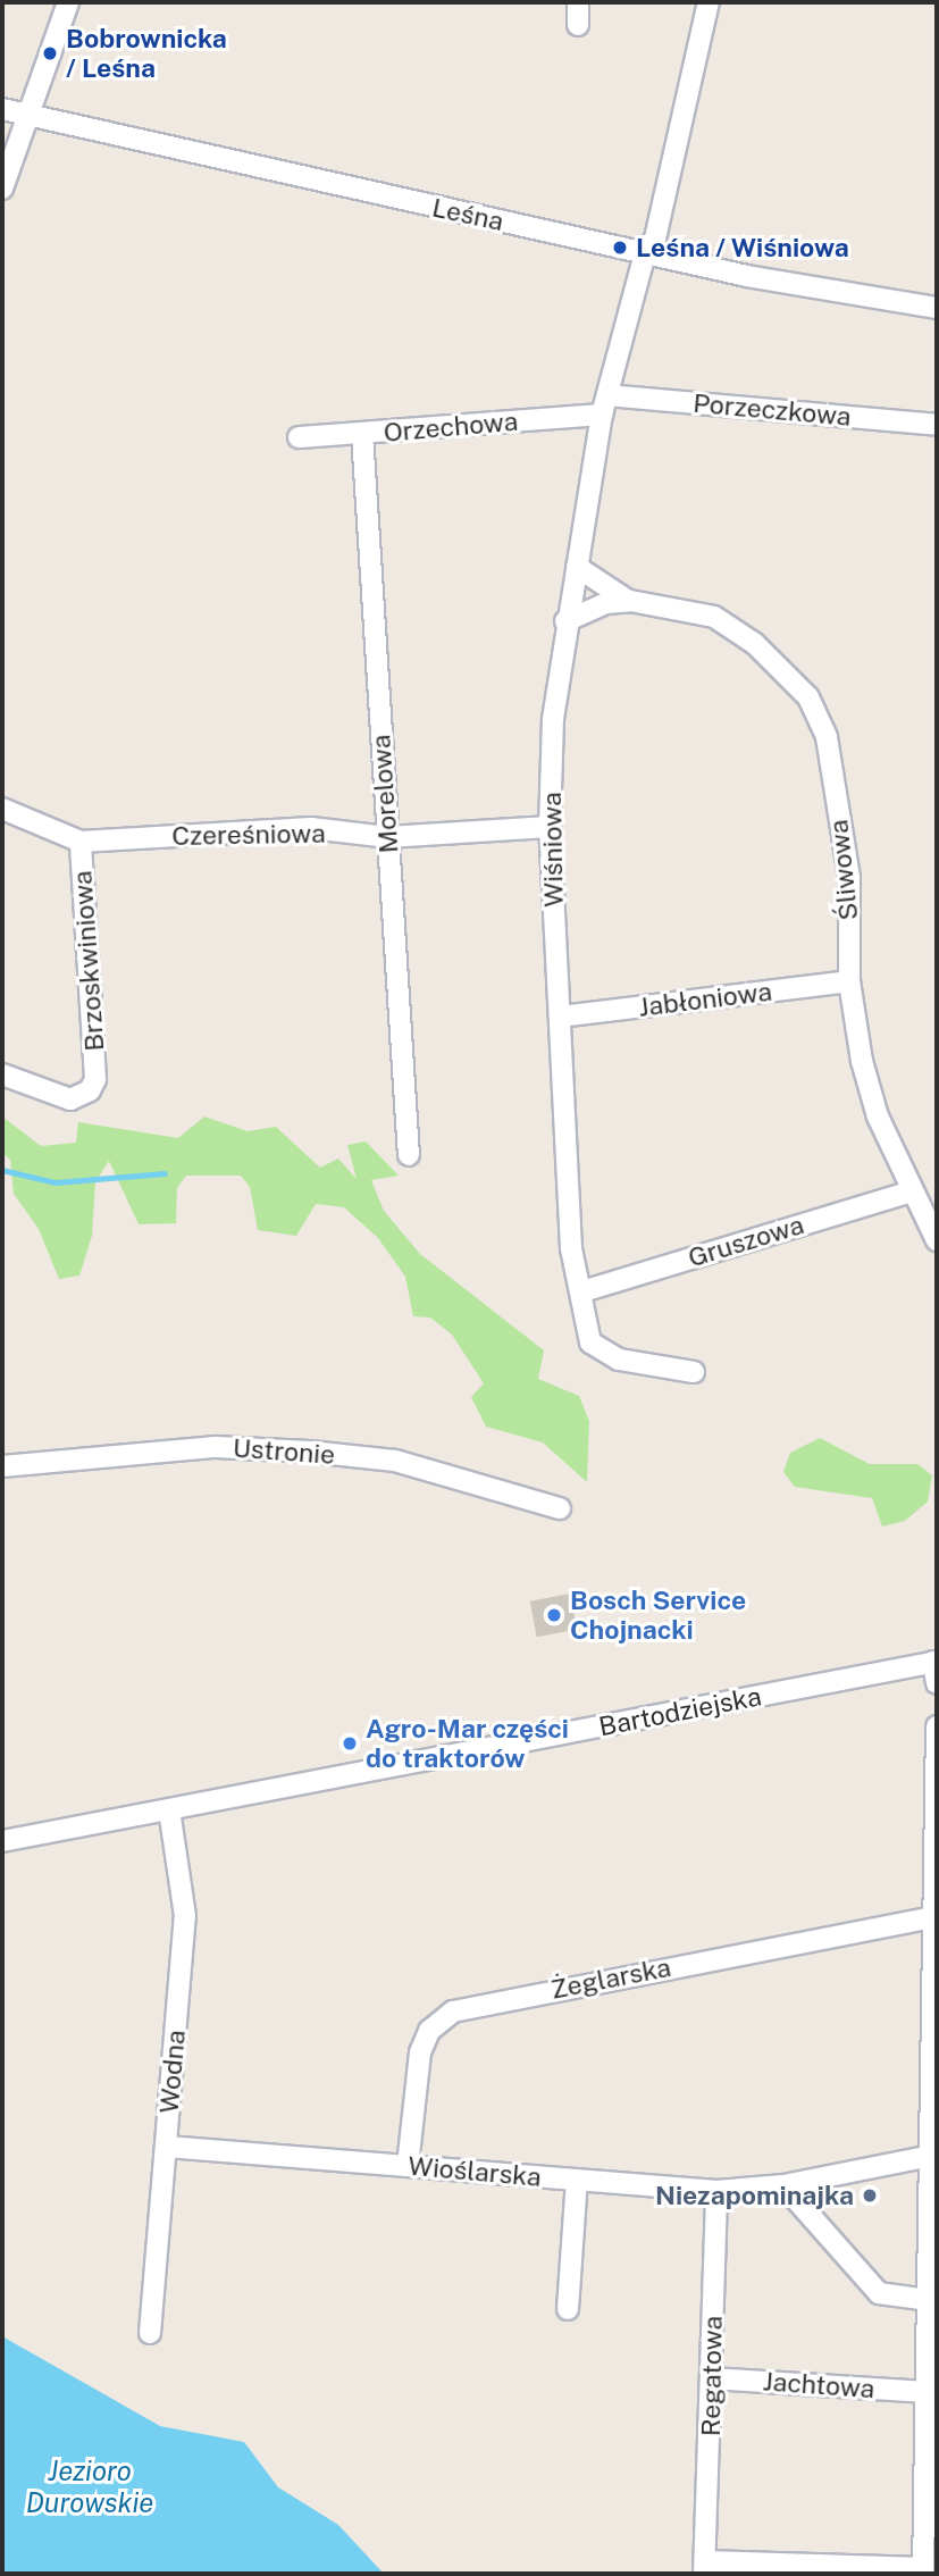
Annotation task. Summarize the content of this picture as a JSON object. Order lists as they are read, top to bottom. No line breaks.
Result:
{"streets":{"street":["Leśna","Porzeczkowa","Orzechowa","Morelowa","Czereśniowa","Wiśniowa","Śliwowa","Brzoskwiniowa","Jabłoniowa","Gruszowa","Ustronie","Bartodziejska","Żeglarska","Wodna","Wioślarska","Regatowa","Jachtowa"]},"crossings":[["Leśna","Wiśniowa"],["Porzeczkowa","Orzechowa"],["Porzeczkowa","Wiśniowa"],["Orzechowa","Morelowa"],["Orzechowa","Wiśniowa"],["Morelowa","Czereśniowa"],["Czereśniowa","Wiśniowa"],["Czereśniowa","Brzoskwiniowa"],["Wiśniowa","Śliwowa"],["Wiśniowa","Jabłoniowa"],["Wiśniowa","Gruszowa"],["Śliwowa","Jabłoniowa"],["Śliwowa","Gruszowa"],["Bartodziejska","Wodna"],["Żeglarska","Wioślarska"],["Wodna","Wioślarska"],["Wioślarska","Regatowa"],["Regatowa","Jachtowa"]],"water":["Jezioro Durowskie"],"places":["Bobrownicka / Leśna","Leśna / Wiśniowa","Bosch Service Chojnacki","Agro-Mar części do traktorów","Niezapominajka"]}
